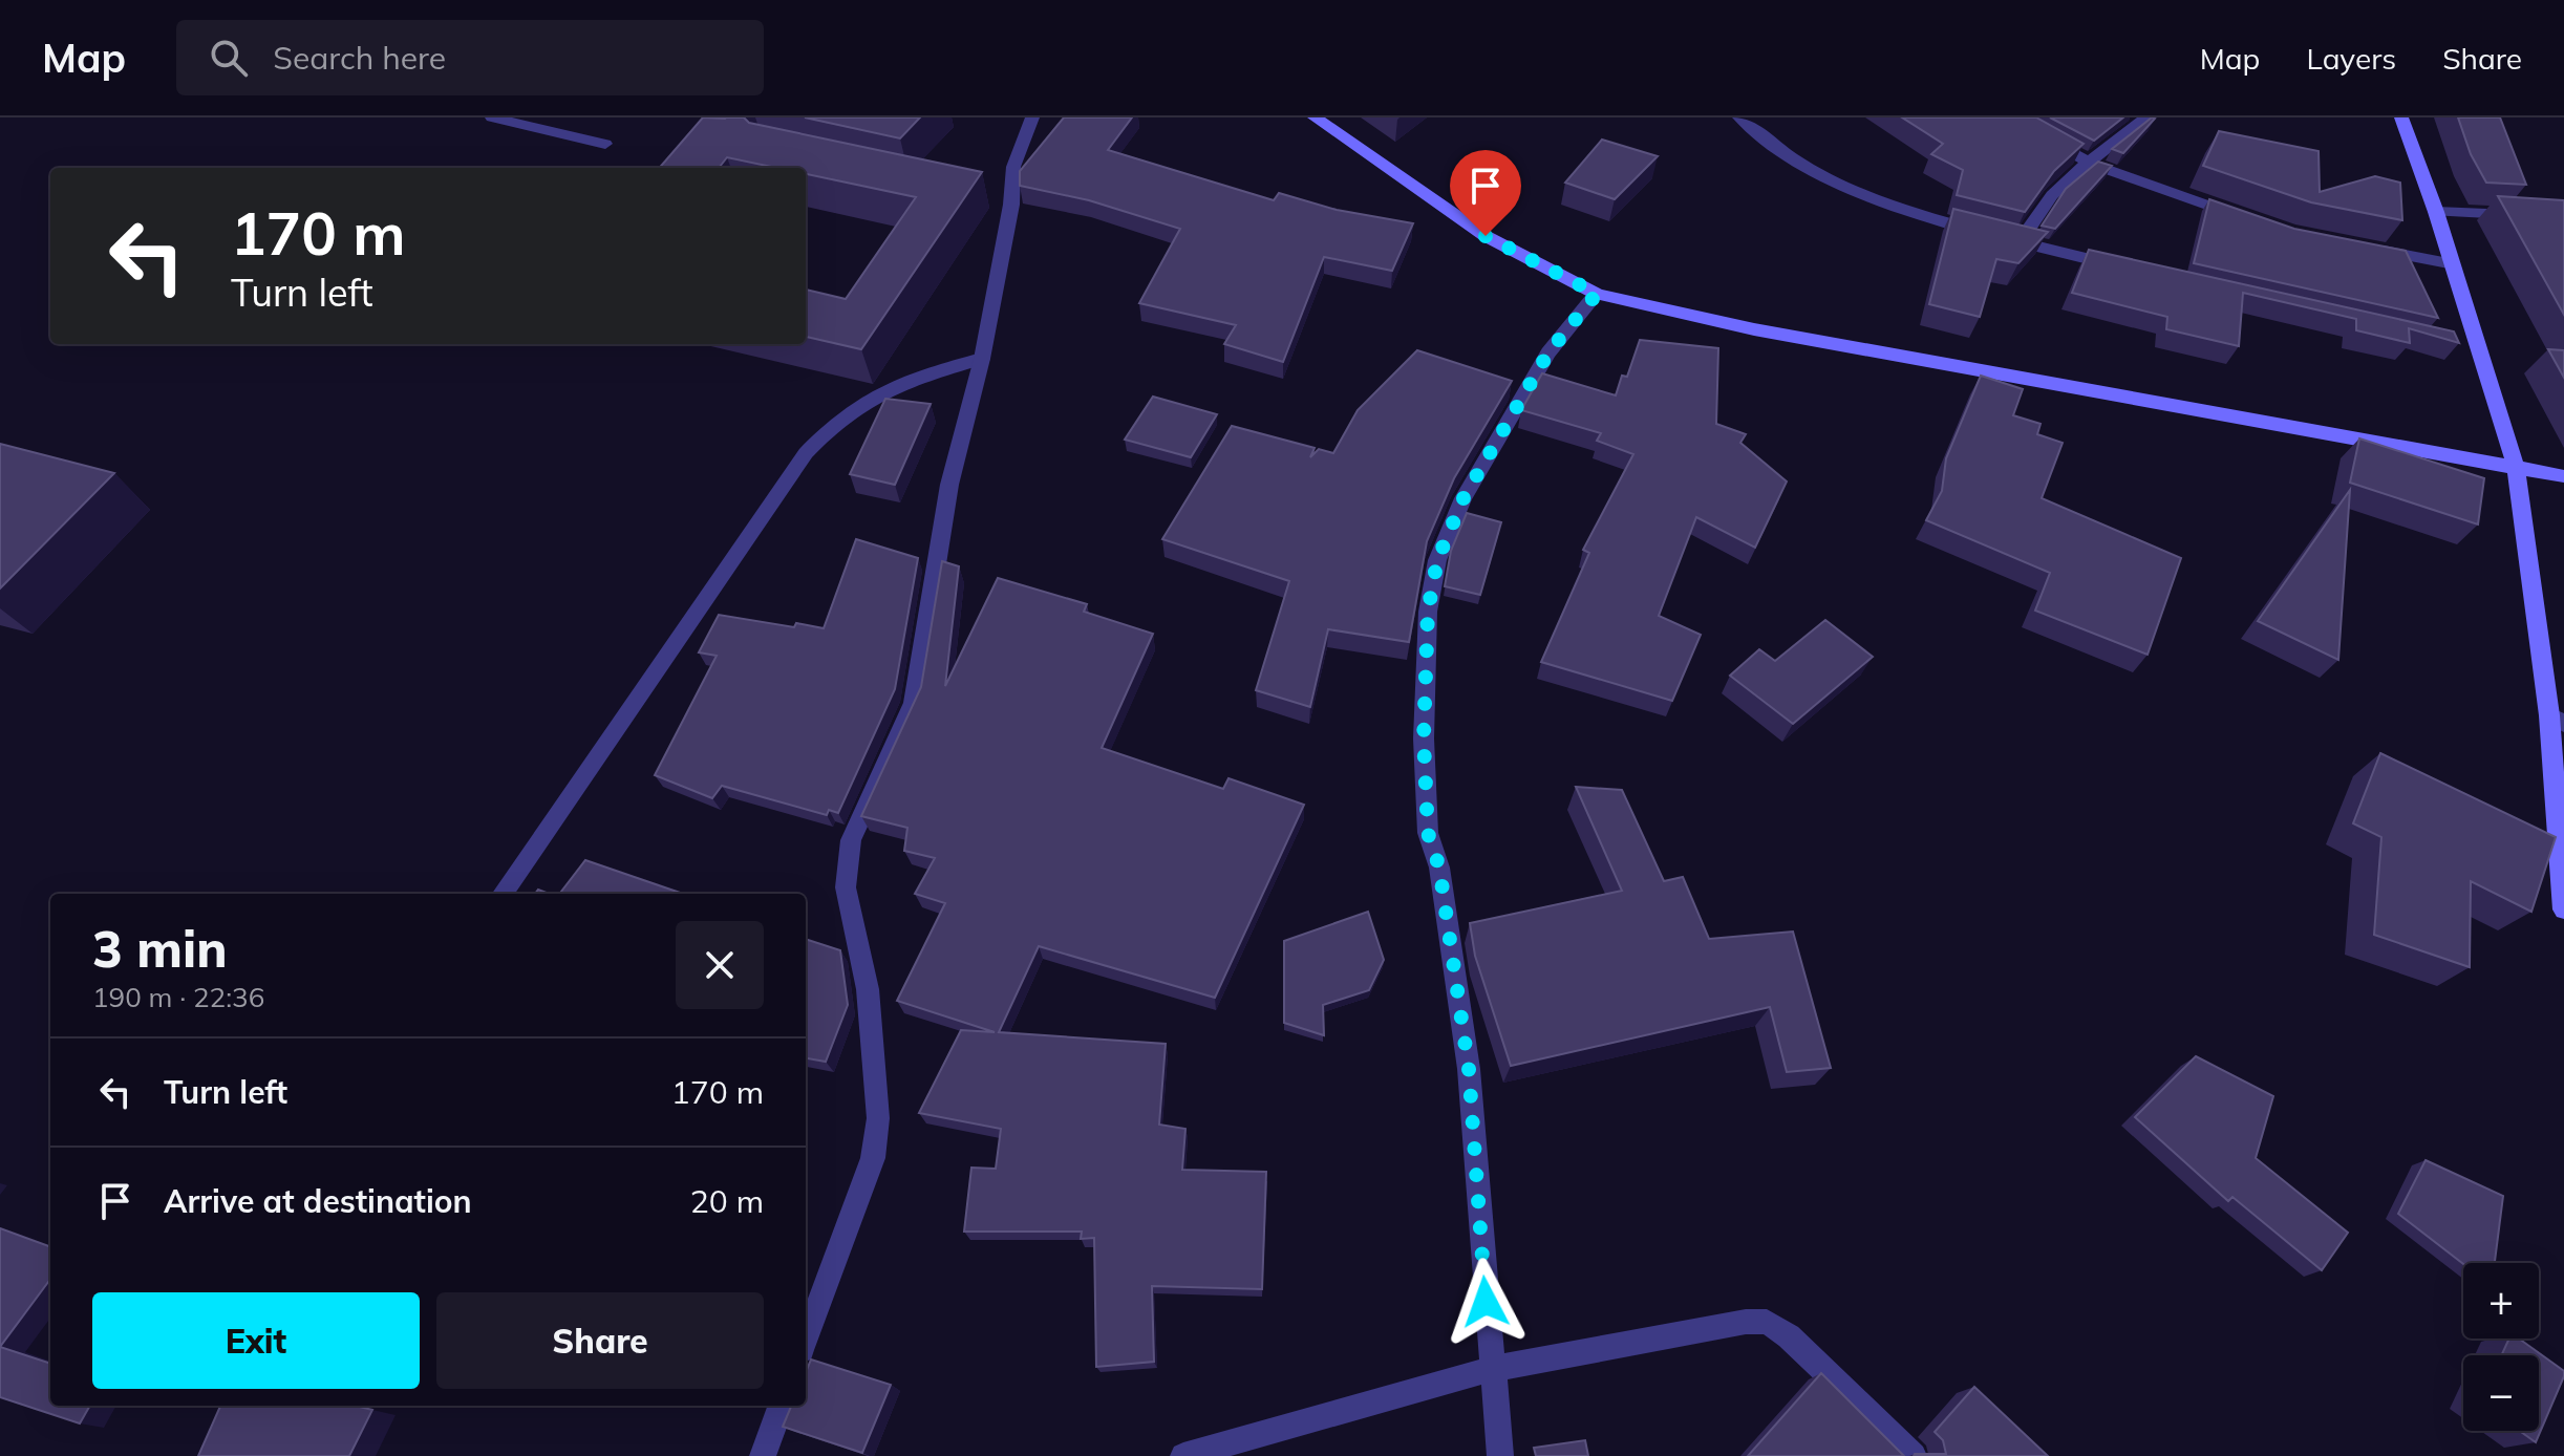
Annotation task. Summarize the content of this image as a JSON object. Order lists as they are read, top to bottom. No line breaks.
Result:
{"page":{"header":"Map","search":"Search here","nav":["Map","Layers","Share"],"turn":["170 m","Turn left"],"heading":["3 min","190 m · 22:36"],"list":[{"name":"Turn left","value":"170 m"},{"name":"Arrive at destination","value":"20 m"}],"map_buttons":["+","−"],"buttons":["Exit","Share"]}}
